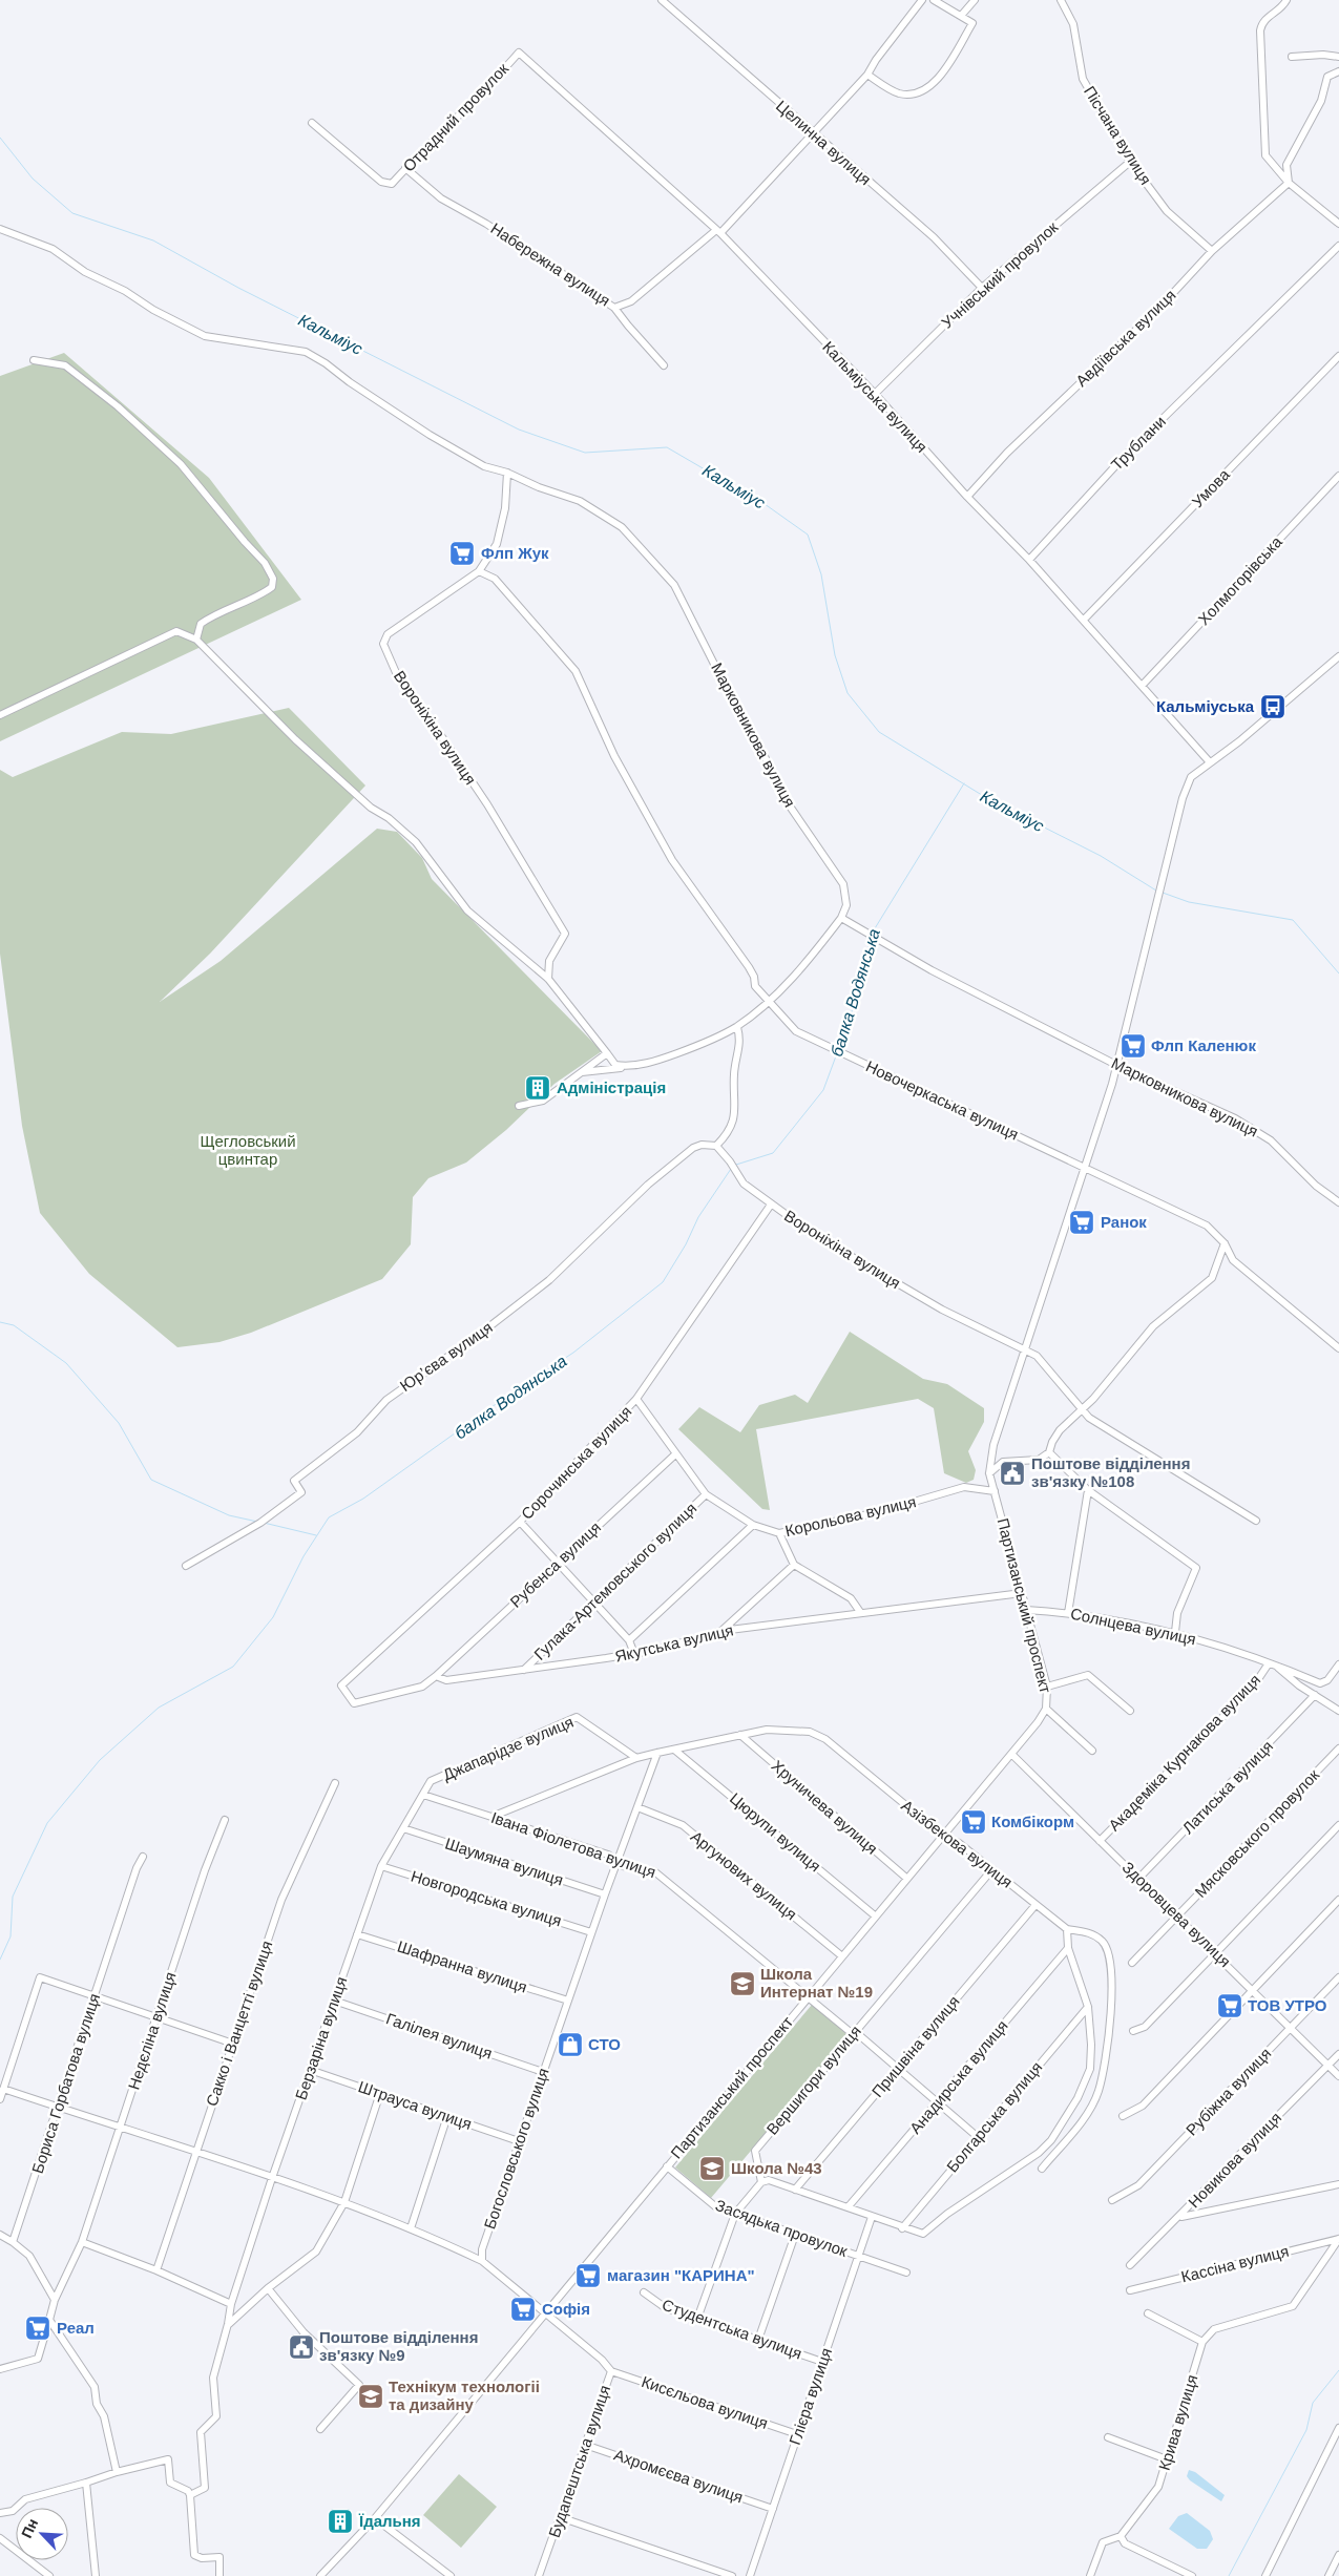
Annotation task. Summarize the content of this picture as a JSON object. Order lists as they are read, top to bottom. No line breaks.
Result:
{"streets":{"street":["Отрадний провулок","Пiсчана вулиця","Целинна вулиця","Набережна вулиця","Учнівський провулок","Авдіївська вулиця","Кальміуська вулиця","Трублани","Умова","Холмогорівська","Вороніхіна вулиця","Марковникова вулиця","Новочеркаська вулиця","Юр’єва вулиця","Сорочинська вулиця","Корольова вулиця","Рубенса вулиця","Гулака-Артемовського вулиця","Партизанський проспект","Солнцева вулиця","Якутська вулиця","Джапарідзе вулиця","Академіка Курнакова вулиця","Латиська вулиця","Хруничева вулиця","Цюрупи вулиця","Мясковського провулок","Азізбекова вулиця","Івана Фіолетова вулиця","Шаумяна вулиця","Аргунових вулиця","Новгородська вулиця","Здоровцева вулиця","Шафранна вулиця","Сакко і Ванцетті вулиця","Недєліна вулиця","Галілея вулиця","Берзаріна вулиця","Пришвіна вулиця","Анадирська вулиця","Вершигори вулиця","Бориса Горбатова вулиця","Рубіжна вулиця","Штрауса вулиця","Болгарська вулиця","Богословського вулиця","Новикова вулиця","Засядька провулок","Кассіна вулиця","Студентська вулиця","Глієра вулиця","Кисєльова вулиця","Крива вулиця","Будапештська вулиця","Ахромєєва вулиця"]},"crossings":[["Отрадний провулок","Набережна вулиця"],["Отрадний провулок","Кальміуська вулиця"],["Пiсчана вулиця","Учнівський провулок"],["Пiсчана вулиця","Авдіївська вулиця"],["Целинна вулиця","Набережна вулиця"],["Целинна вулиця","Учнівський провулок"],["Набережна вулиця","Кальміуська вулиця"],["Учнівський провулок","Кальміуська вулиця"],["Авдіївська вулиця","Кальміуська вулиця"],["Кальміуська вулиця","Трублани"],["Кальміуська вулиця","Умова"],["Кальміуська вулиця","Холмогорівська"],["Кальміуська вулиця","Партизанський проспект"],["Вороніхіна вулиця","Марковникова вулиця"],["Вороніхіна вулиця","Новочеркаська вулиця"],["Вороніхіна вулиця","Юр’єва вулиця"],["Вороніхіна вулиця","Сорочинська вулиця"],["Вороніхіна вулиця","Партизанський проспект"],["Марковникова вулиця","Партизанський проспект"],["Новочеркаська вулиця","Партизанський проспект"],["Сорочинська вулиця","Корольова вулиця"],["Сорочинська вулиця","Рубенса вулиця"],["Сорочинська вулиця","Якутська вулиця"],["Корольова вулиця","Рубенса вулиця"],["Корольова вулиця","Гулака-Артемовського вулиця"],["Корольова вулиця","Партизанський проспект"],["Рубенса вулиця","Якутська вулиця"],["Гулака-Артемовського вулиця","Якутська вулиця"],["Партизанський проспект","Солнцева вулиця"],["Партизанський проспект","Якутська вулиця"],["Партизанський проспект","Хруничева вулиця"],["Партизанський проспект","Цюрупи вулиця"],["Партизанський проспект","Азізбекова вулиця"],["Партизанський проспект","Івана Фіолетова вулиця"],["Партизанський проспект","Аргунових вулиця"],["Партизанський проспект","Здоровцева вулиця"],["Партизанський проспект","Засядька провулок"],["Партизанський проспект","Будапештська вулиця"],["Солнцева вулиця","Академіка Курнакова вулиця"],["Солнцева вулиця","Латиська вулиця"],["Джапарідзе вулиця","Азізбекова вулиця"],["Джапарідзе вулиця","Берзаріна вулиця"],["Академіка Курнакова вулиця","Здоровцева вулиця"],["Латиська вулиця","Здоровцева вулиця"],["Хруничева вулиця","Азізбекова вулиця"],["Цюрупи вулиця","Азізбекова вулиця"],["Мясковського провулок","Здоровцева вулиця"],["Азізбекова вулиця","Івана Фіолетова вулиця"],["Азізбекова вулиця","Пришвіна вулиця"],["Азізбекова вулиця","Вершигори вулиця"],["Азізбекова вулиця","Богословського вулиця"],["Івана Фіолетова вулиця","Берзаріна вулиця"],["Івана Фіолетова вулиця","Пришвіна вулиця"],["Івана Фіолетова вулиця","Анадирська вулиця"],["Івана Фіолетова вулиця","Вершигори вулиця"],["Івана Фіолетова вулиця","Болгарська вулиця"],["Івана Фіолетова вулиця","Богословського вулиця"],["Шаумяна вулиця","Берзаріна вулиця"],["Шаумяна вулиця","Богословського вулиця"],["Аргунових вулиця","Богословського вулиця"],["Новгородська вулиця","Берзаріна вулиця"],["Новгородська вулиця","Богословського вулиця"],["Здоровцева вулиця","Рубіжна вулиця"],["Здоровцева вулиця","Новикова вулиця"],["Шафранна вулиця","Берзаріна вулиця"],["Шафранна вулиця","Богословського вулиця"],["Галілея вулиця","Берзаріна вулиця"],["Галілея вулиця","Богословського вулиця"],["Берзаріна вулиця","Штрауса вулиця"],["Штрауса вулиця","Богословського вулиця"],["Засядька провулок","Глієра вулиця"],["Студентська вулиця","Глієра вулиця"],["Глієра вулиця","Кисєльова вулиця"],["Глієра вулиця","Ахромєєва вулиця"],["Кисєльова вулиця","Будапештська вулиця"],["Будапештська вулиця","Ахромєєва вулиця"]],"water":["Кальміус","балка Водянська"],"parks":["Щегловський цвинтар"],"places":{"supermarket":["Флп Жук","Флп Каленюк","Ранок","Комбікорм","ТОВ УТРО","магазин \"КАРИНА\"","Софія","Реал"],"bus stop":["Кальміуська"],"building":["Адміністрація","Їдальня"],"public building":["Поштове відділення зв'язку №108","Поштове відділення зв'язку №9"],"school or university":["Школа Интернат №19","Школа №43","Технікум технологіі та дизайну"],"shop":["СТО"]},"north":"top left"}
